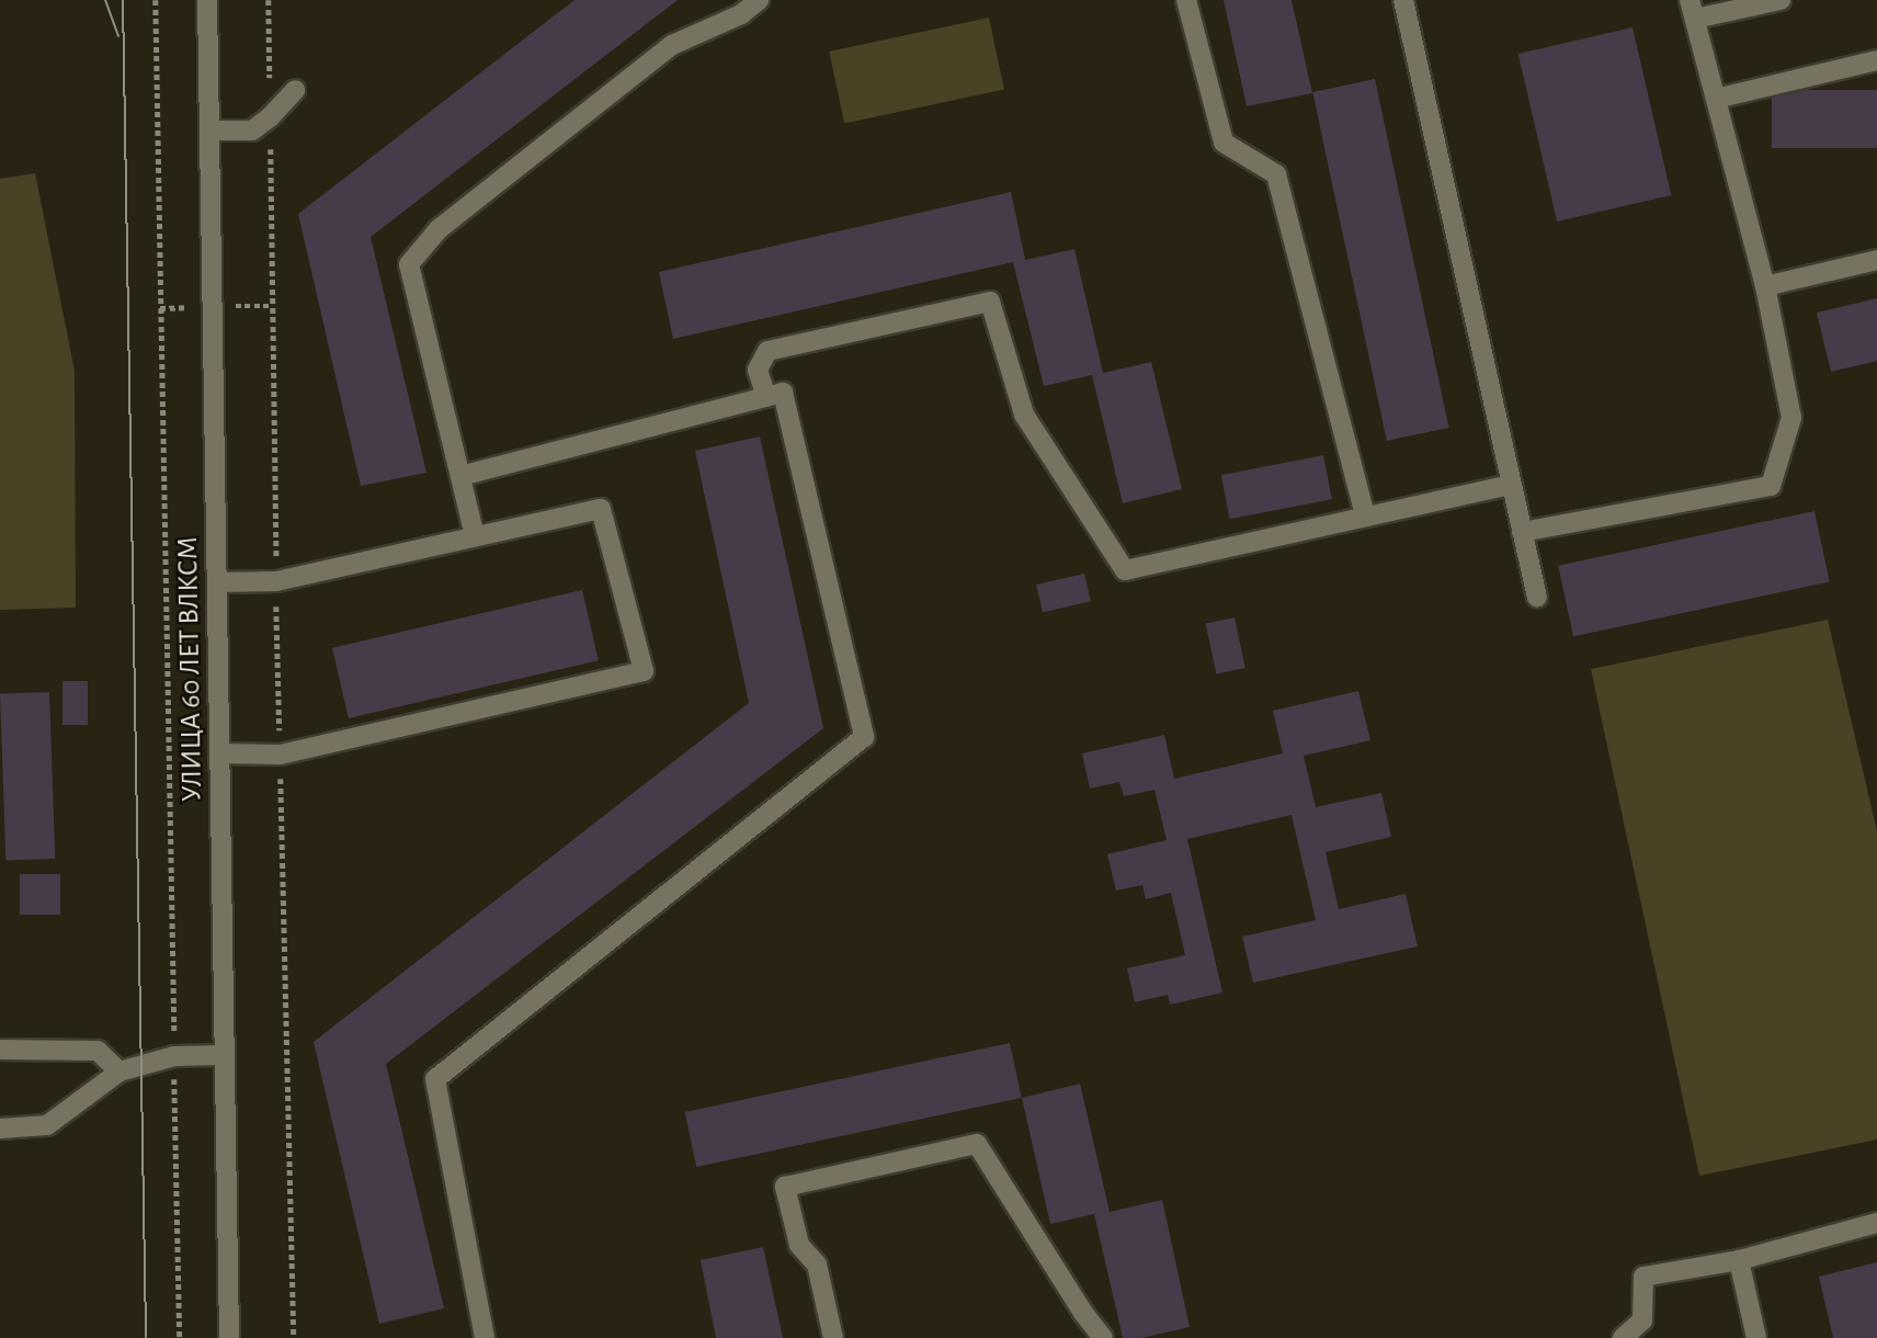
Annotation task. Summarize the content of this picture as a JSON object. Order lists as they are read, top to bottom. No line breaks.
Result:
{"streets":{"street":["УЛИЦА 60 ЛЕТ ВЛКСМ"]}}
